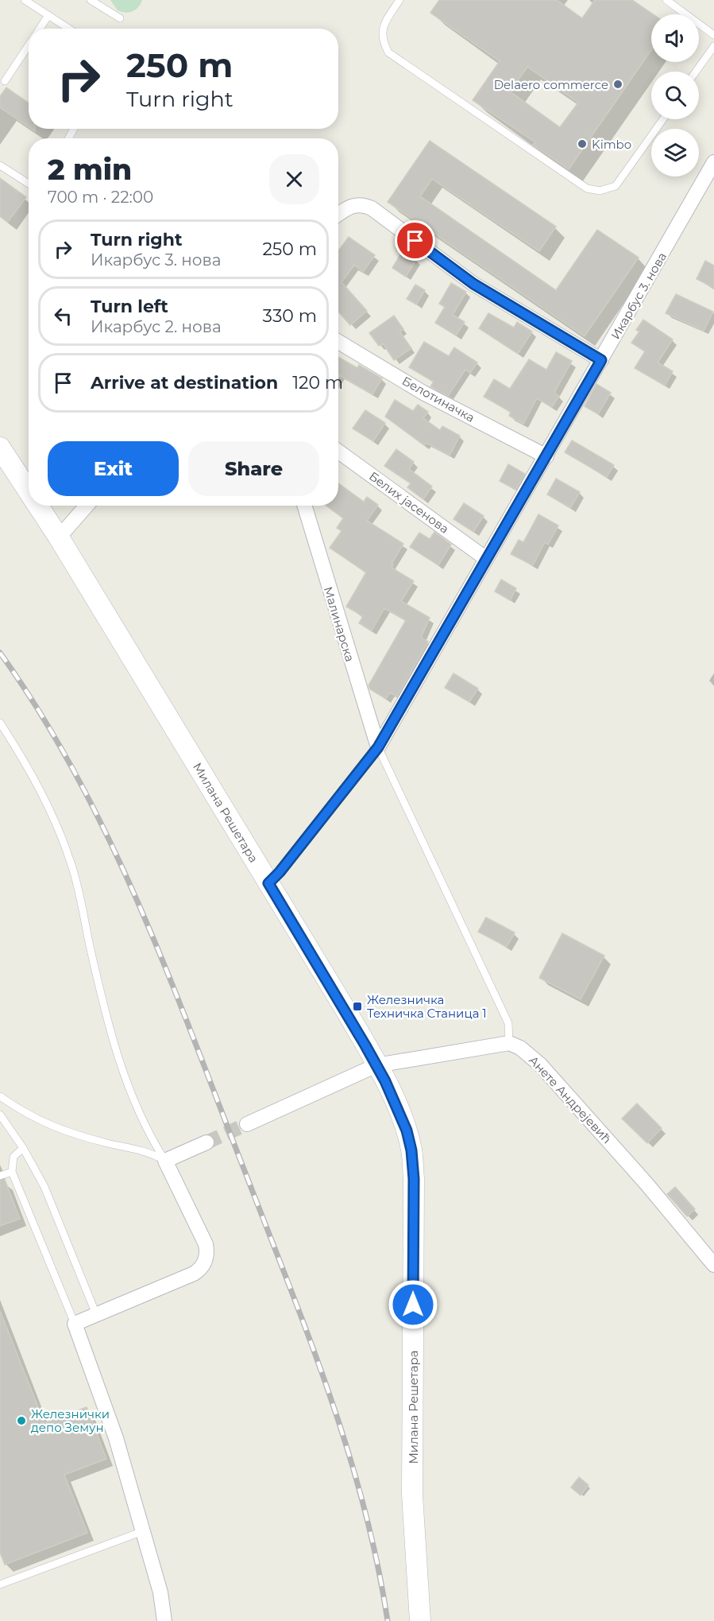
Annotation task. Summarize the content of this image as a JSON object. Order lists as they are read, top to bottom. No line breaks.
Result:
{"streets":{"street":["Икарбус 3. нова","Белотиначка","Белих јасенова","Малинарска","Милана Решетара","Анете Андрејевић"]},"crossings":[["Икарбус 3. нова","Белотиначка"],["Икарбус 3. нова","Белих јасенова"],["Икарбус 3. нова","Малинарска"],["Икарбус 3. нова","Милана Решетара"]],"places":{"other":["Delaero commerce","Kimbo","Железнички депо Земун"],"transit":["Железничка Техничка Станица 1"]},"page":{"turn":["250 m","Turn right"],"heading":["2 min","700 m · 22:00"],"list":[{"name":"Turn right","note":"Икарбус 3. нова","value":"250 m"},{"name":"Turn left","note":"Икарбус 2. нова","value":"330 m"},{"name":"Arrive at destination","value":"120 m"}],"buttons":["Exit","Share"]}}
